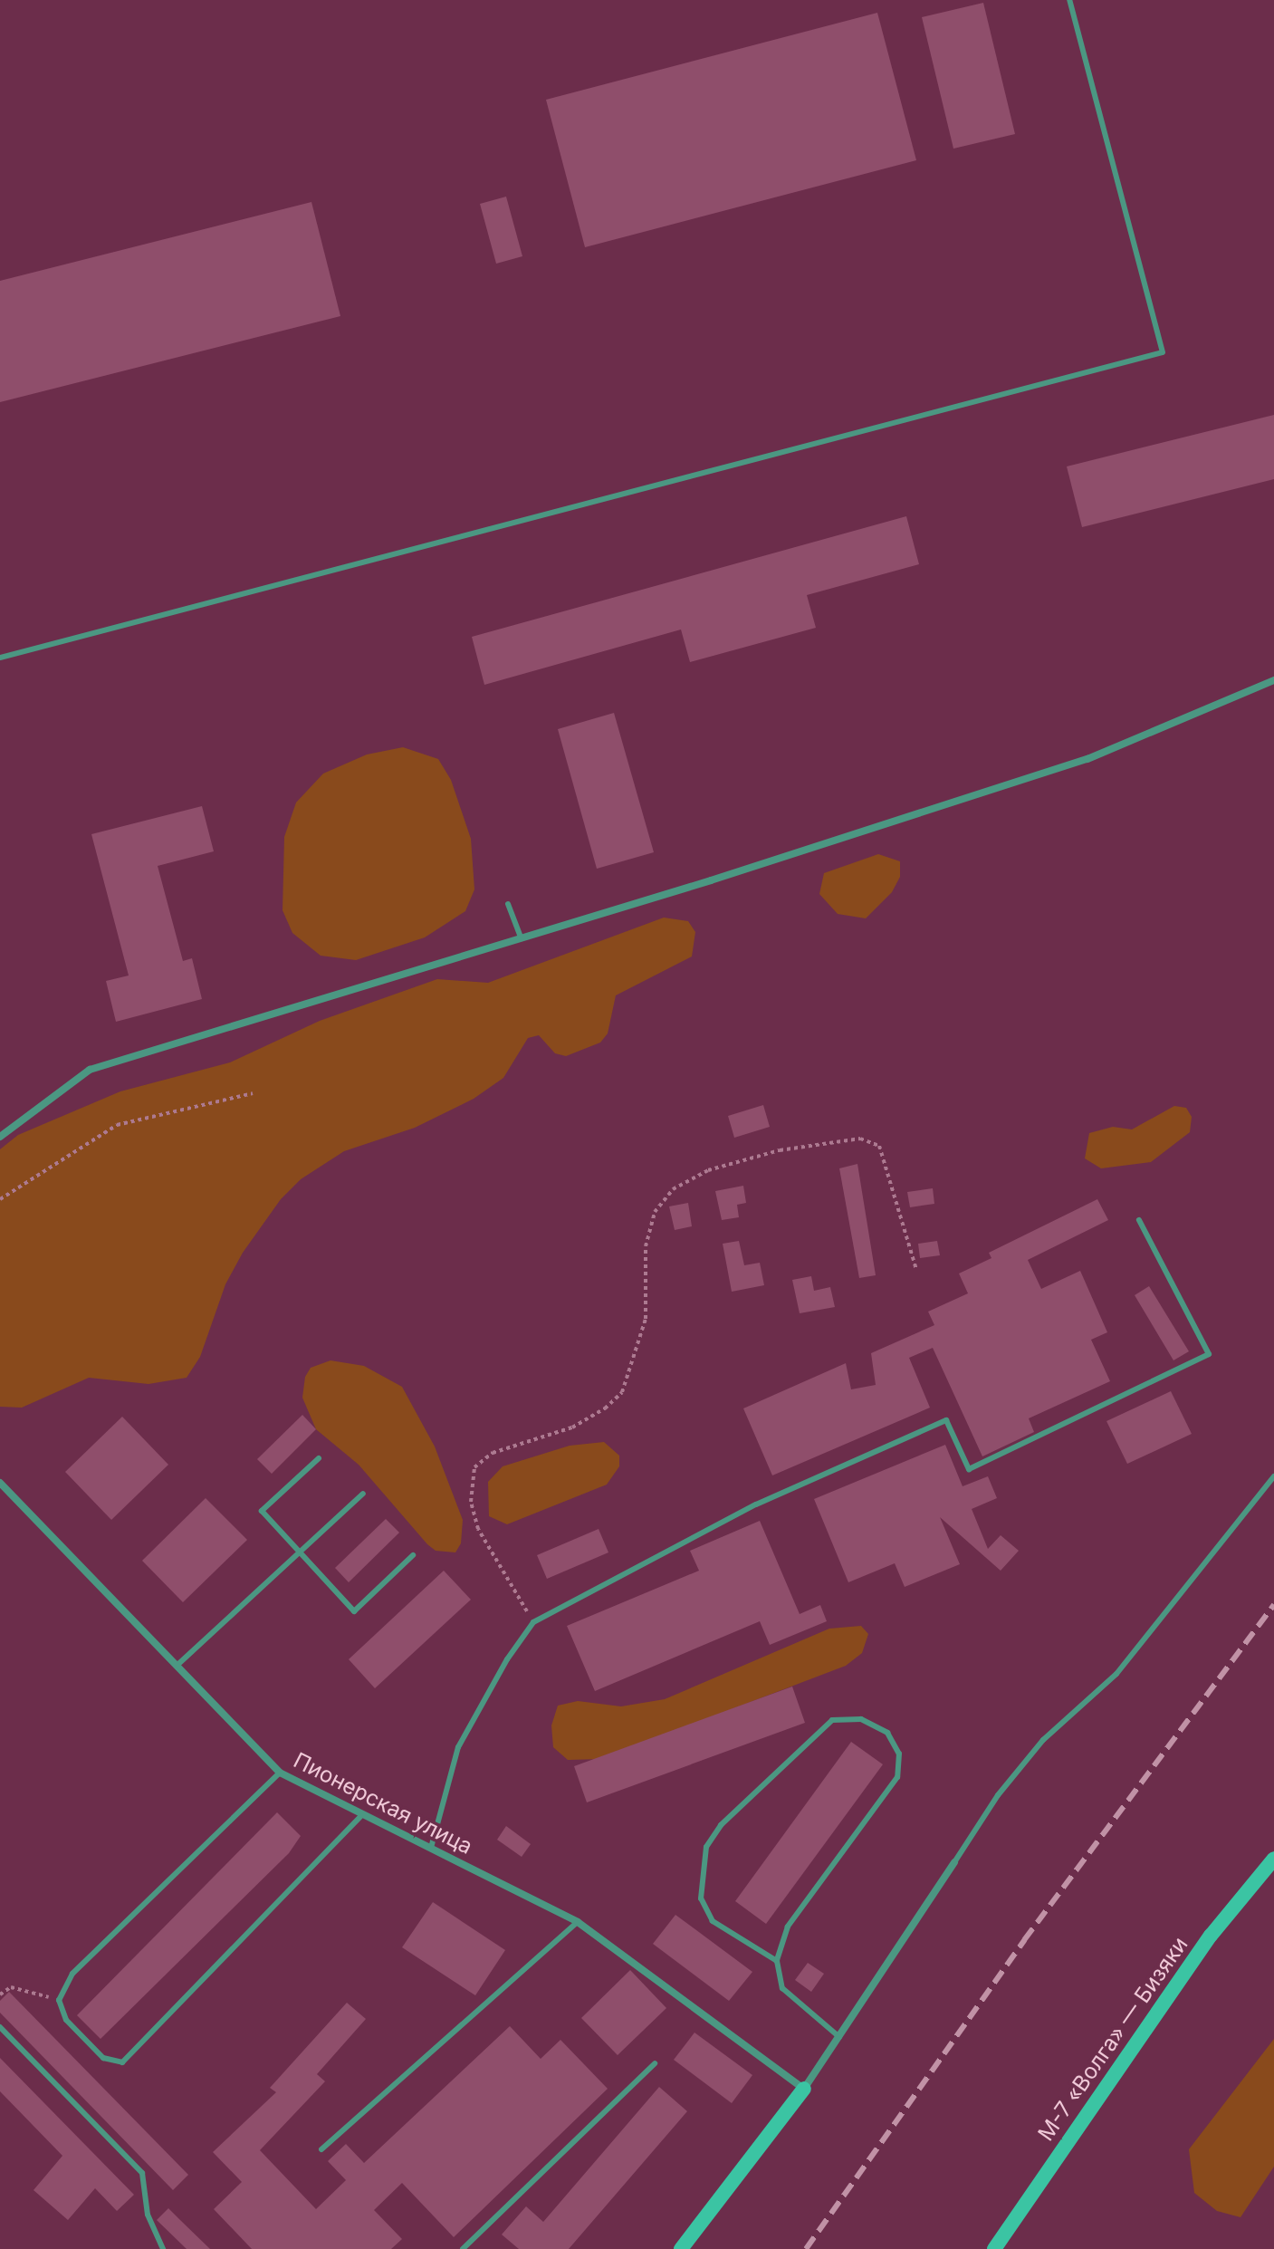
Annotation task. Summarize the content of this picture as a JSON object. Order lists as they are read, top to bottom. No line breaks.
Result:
{"streets":{"main road":["М-7 «Волга» — Бизяки"],"street":["Пионерская улица"]}}
